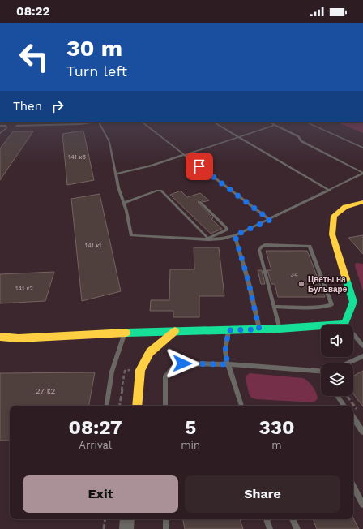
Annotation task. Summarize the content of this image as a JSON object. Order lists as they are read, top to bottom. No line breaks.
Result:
{"places":["Цветы на Бульваре"],"house_numbers":["141 к6","141 к1","34","141 к2","27 к2"],"page":{"status":"08:22","turn":["30 m","Turn left"],"then":"Then","eta":["08:27","Arrival","5","min","330","m"],"buttons":["Exit","Share"]}}
